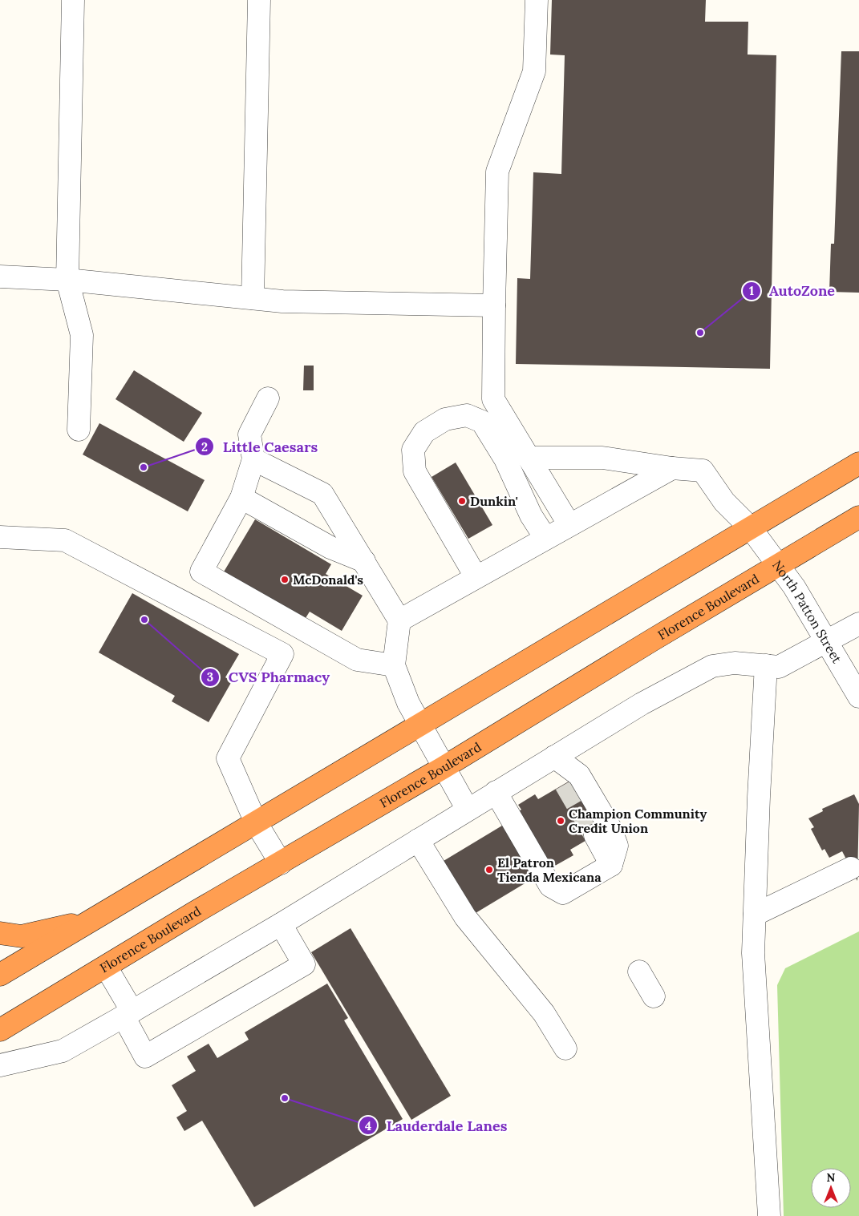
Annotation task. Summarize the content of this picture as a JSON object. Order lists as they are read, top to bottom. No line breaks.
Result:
{"streets":{"highway":["Florence Boulevard"],"street":["North Patton Street"]},"crossings":[["Florence Boulevard","North Patton Street"]],"places":["AutoZone","Little Caesars","Dunkin'","McDonald's","CVS Pharmacy","Champion Community Credit Union","El Patron Tienda Mexicana","Lauderdale Lanes"],"north":"top"}
